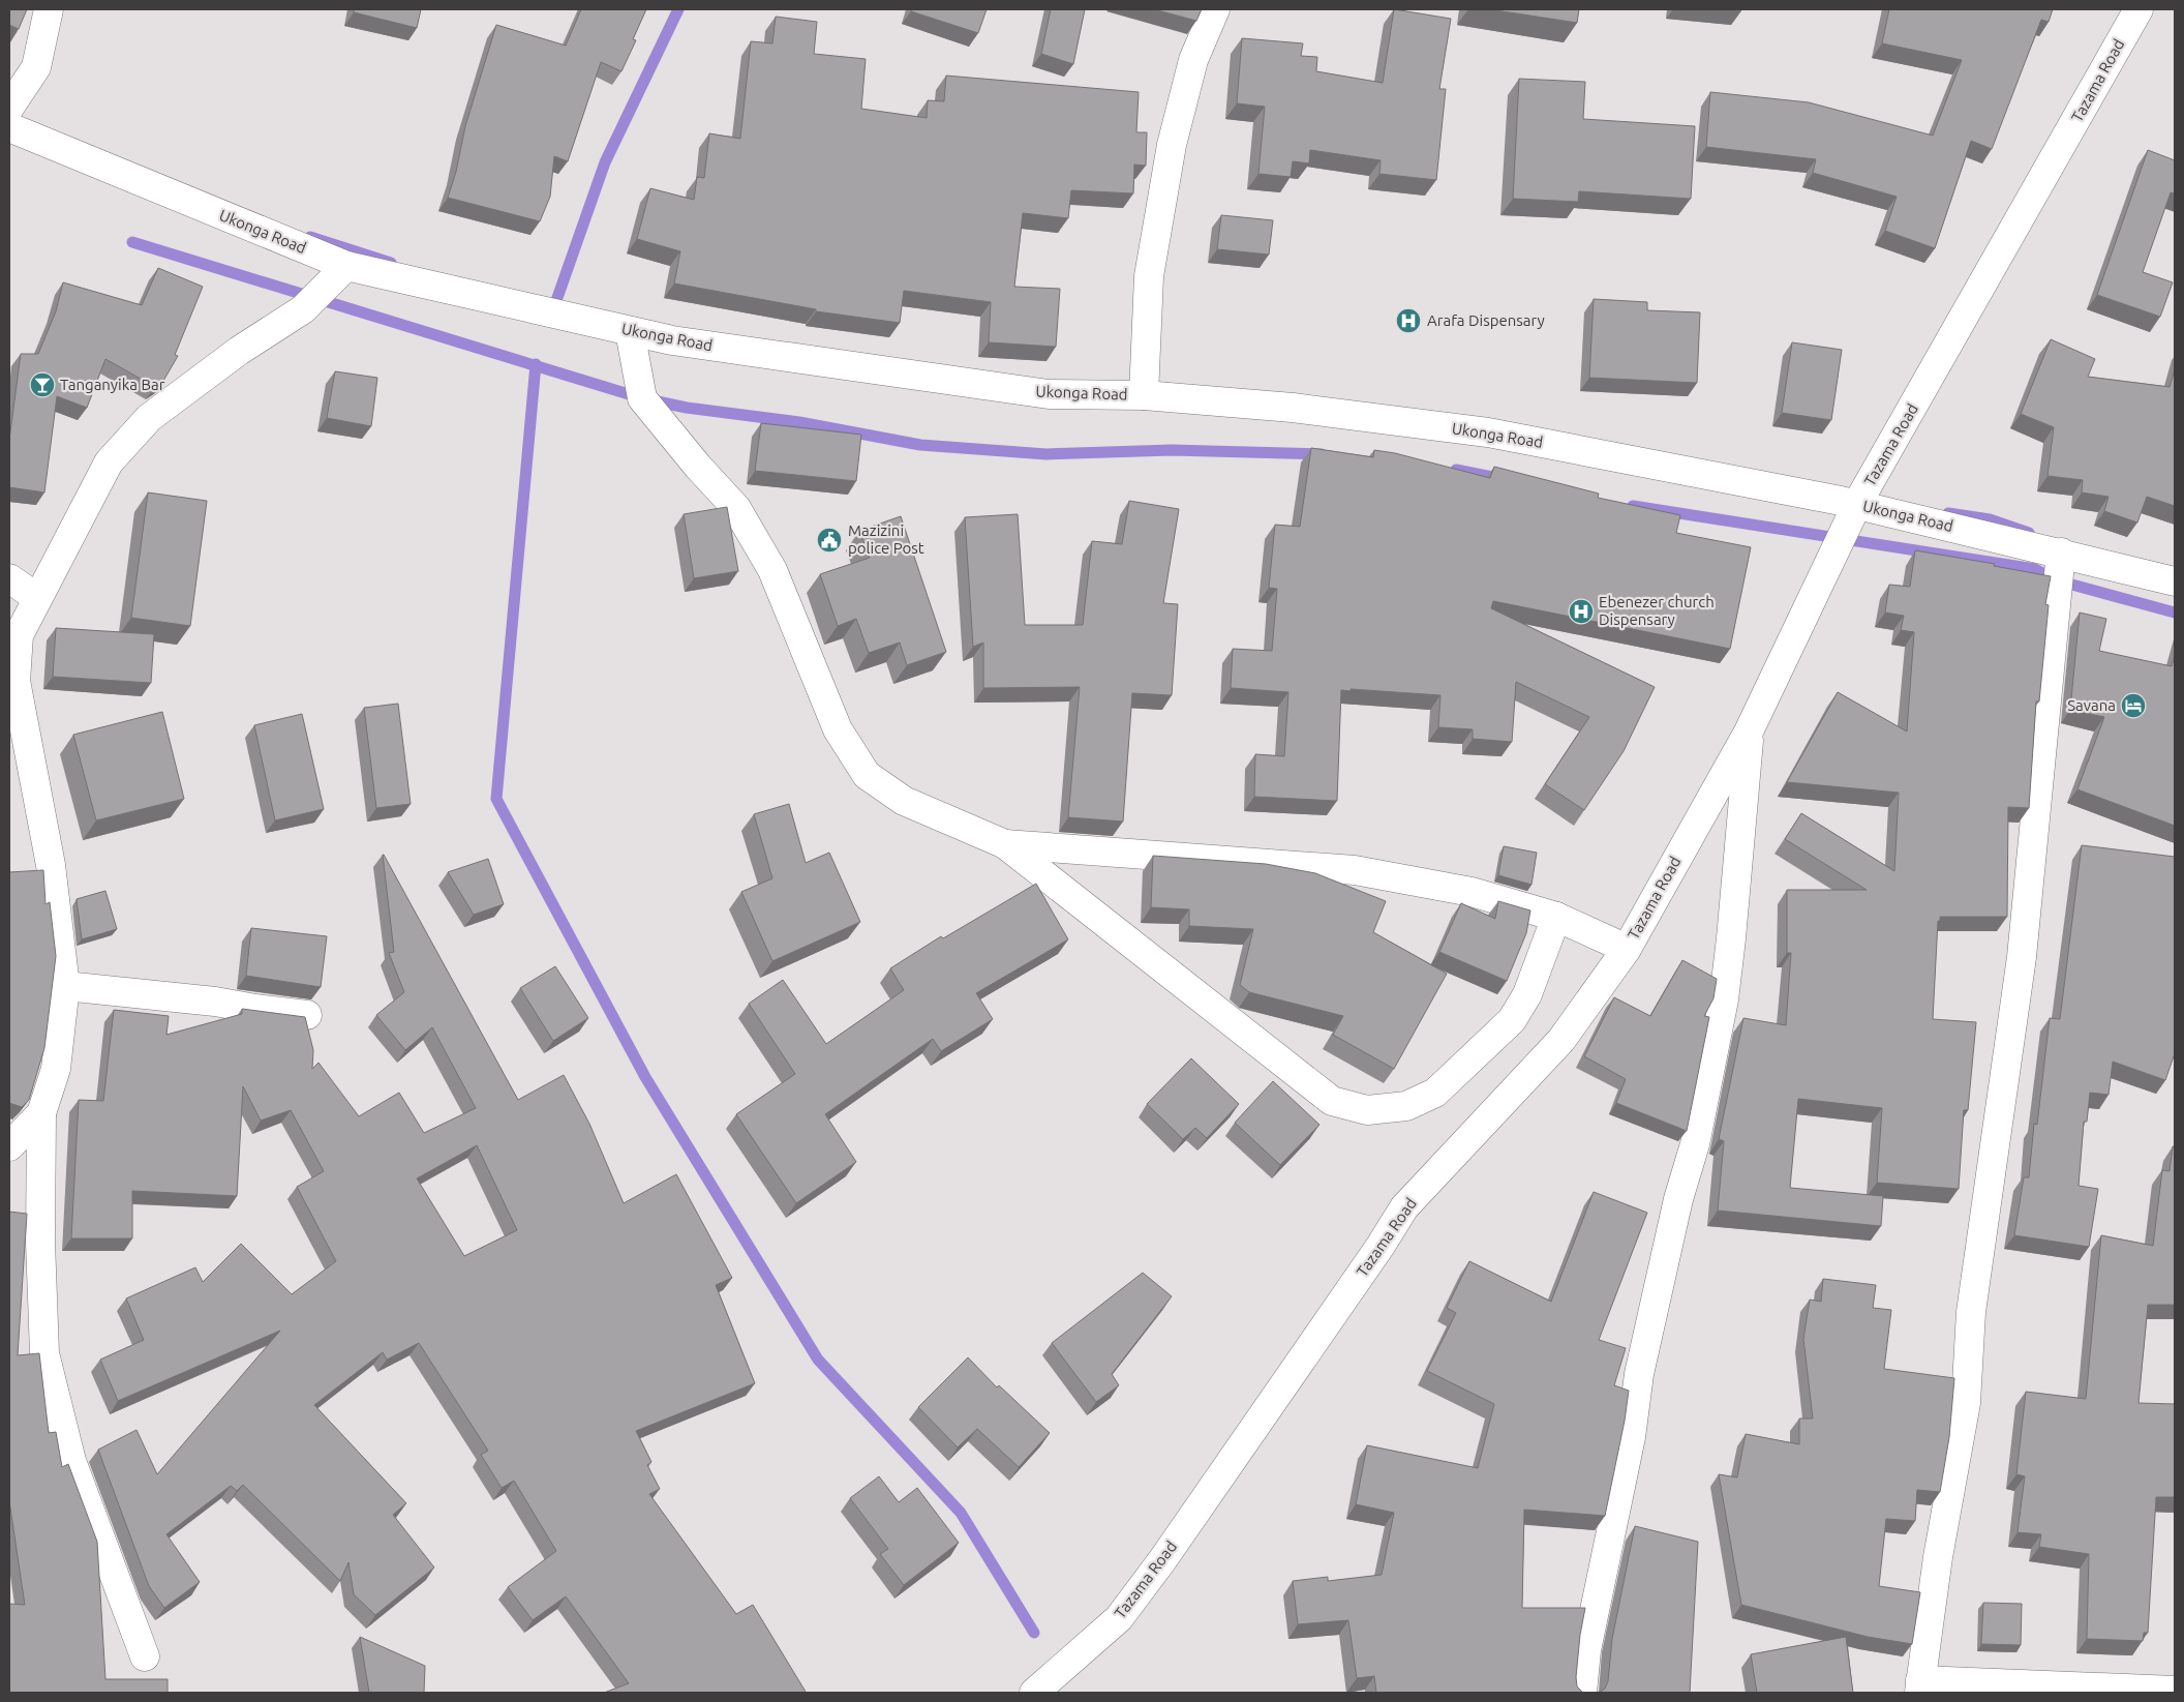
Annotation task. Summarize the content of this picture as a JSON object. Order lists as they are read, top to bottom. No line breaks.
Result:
{"streets":{"street":["Tazama Road","Ukonga Road"]},"crossings":[["Tazama Road","Ukonga Road"]],"places":{"hospital":["Arafa Dispensary","Ebenezer church Dispensary"],"bar":["Tanganyika Bar"],"public building":["Mazizini police Post"],"hotel":["Savana"]}}
